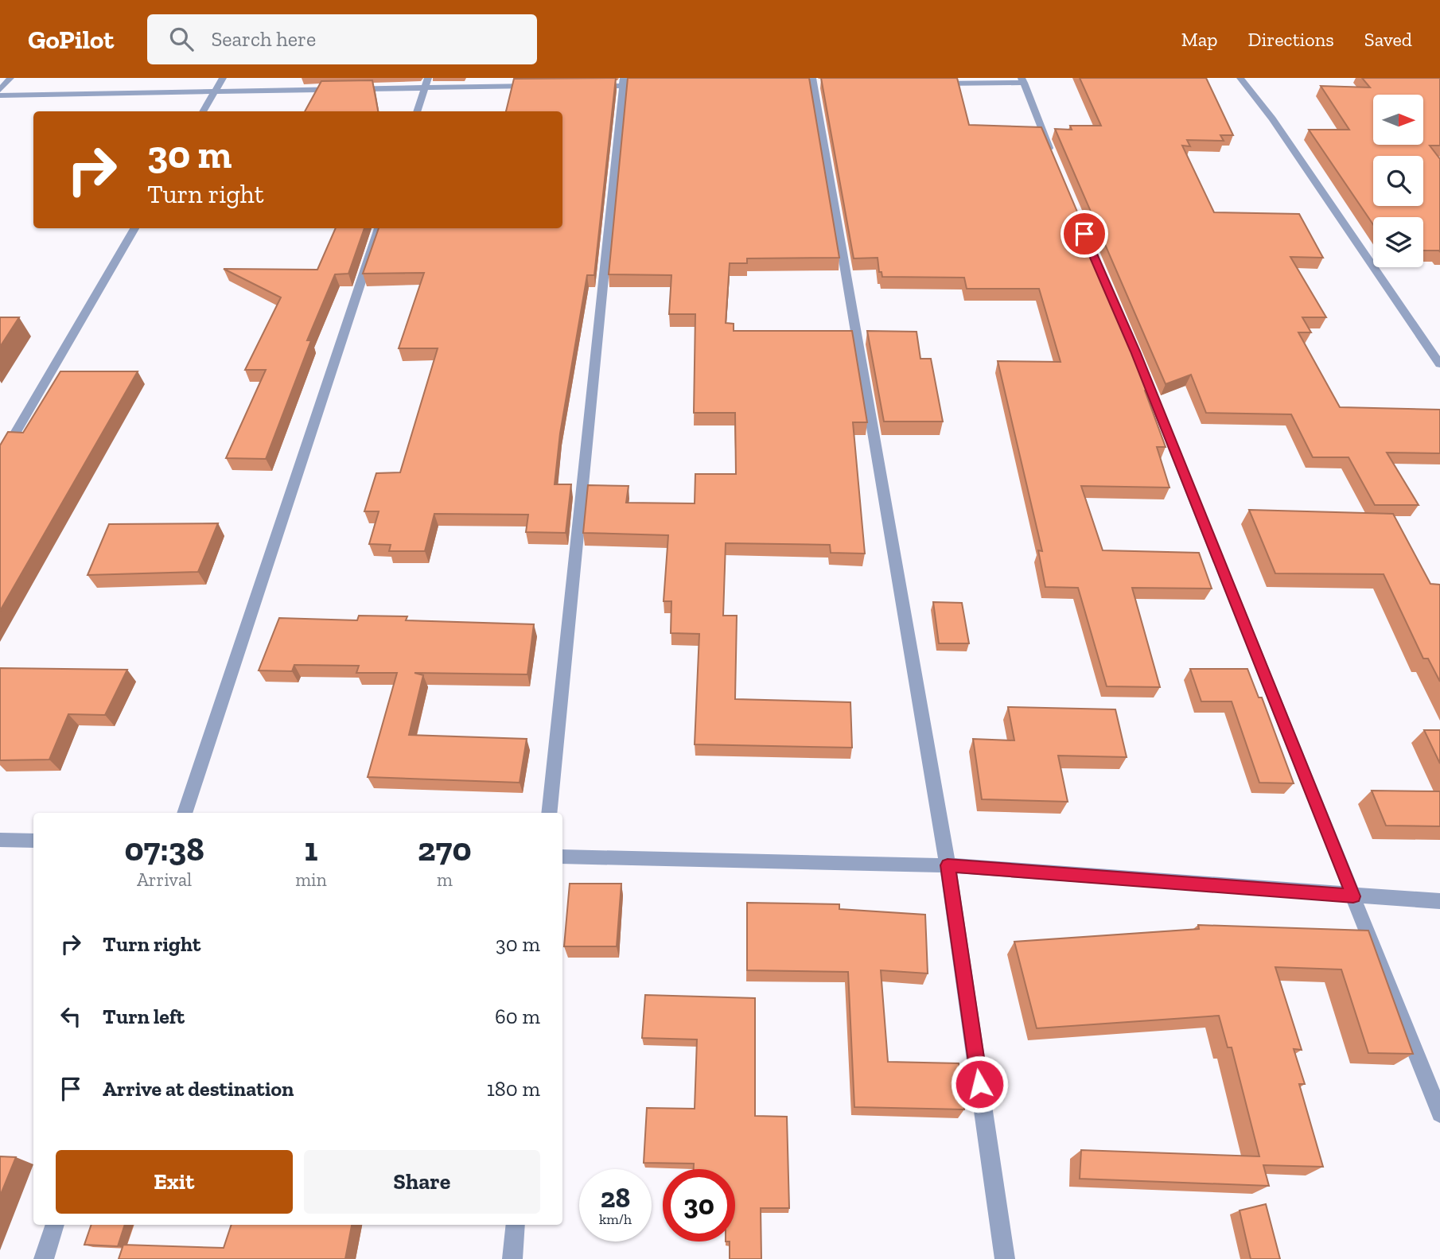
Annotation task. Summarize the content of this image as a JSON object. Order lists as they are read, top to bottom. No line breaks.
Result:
{"north":"right","page":{"header":"GoPilot","search":"Search here","nav":["Map","Directions","Saved"],"turn":["30 m","Turn right"],"eta":["07:38","Arrival","1","min","270","m"],"list":[{"name":"Turn right","value":"30 m"},{"name":"Turn left","value":"60 m"},{"name":"Arrive at destination","value":"180 m"}],"buttons":["Exit","Share"],"speed":"28 km/h","limit":"30"}}
